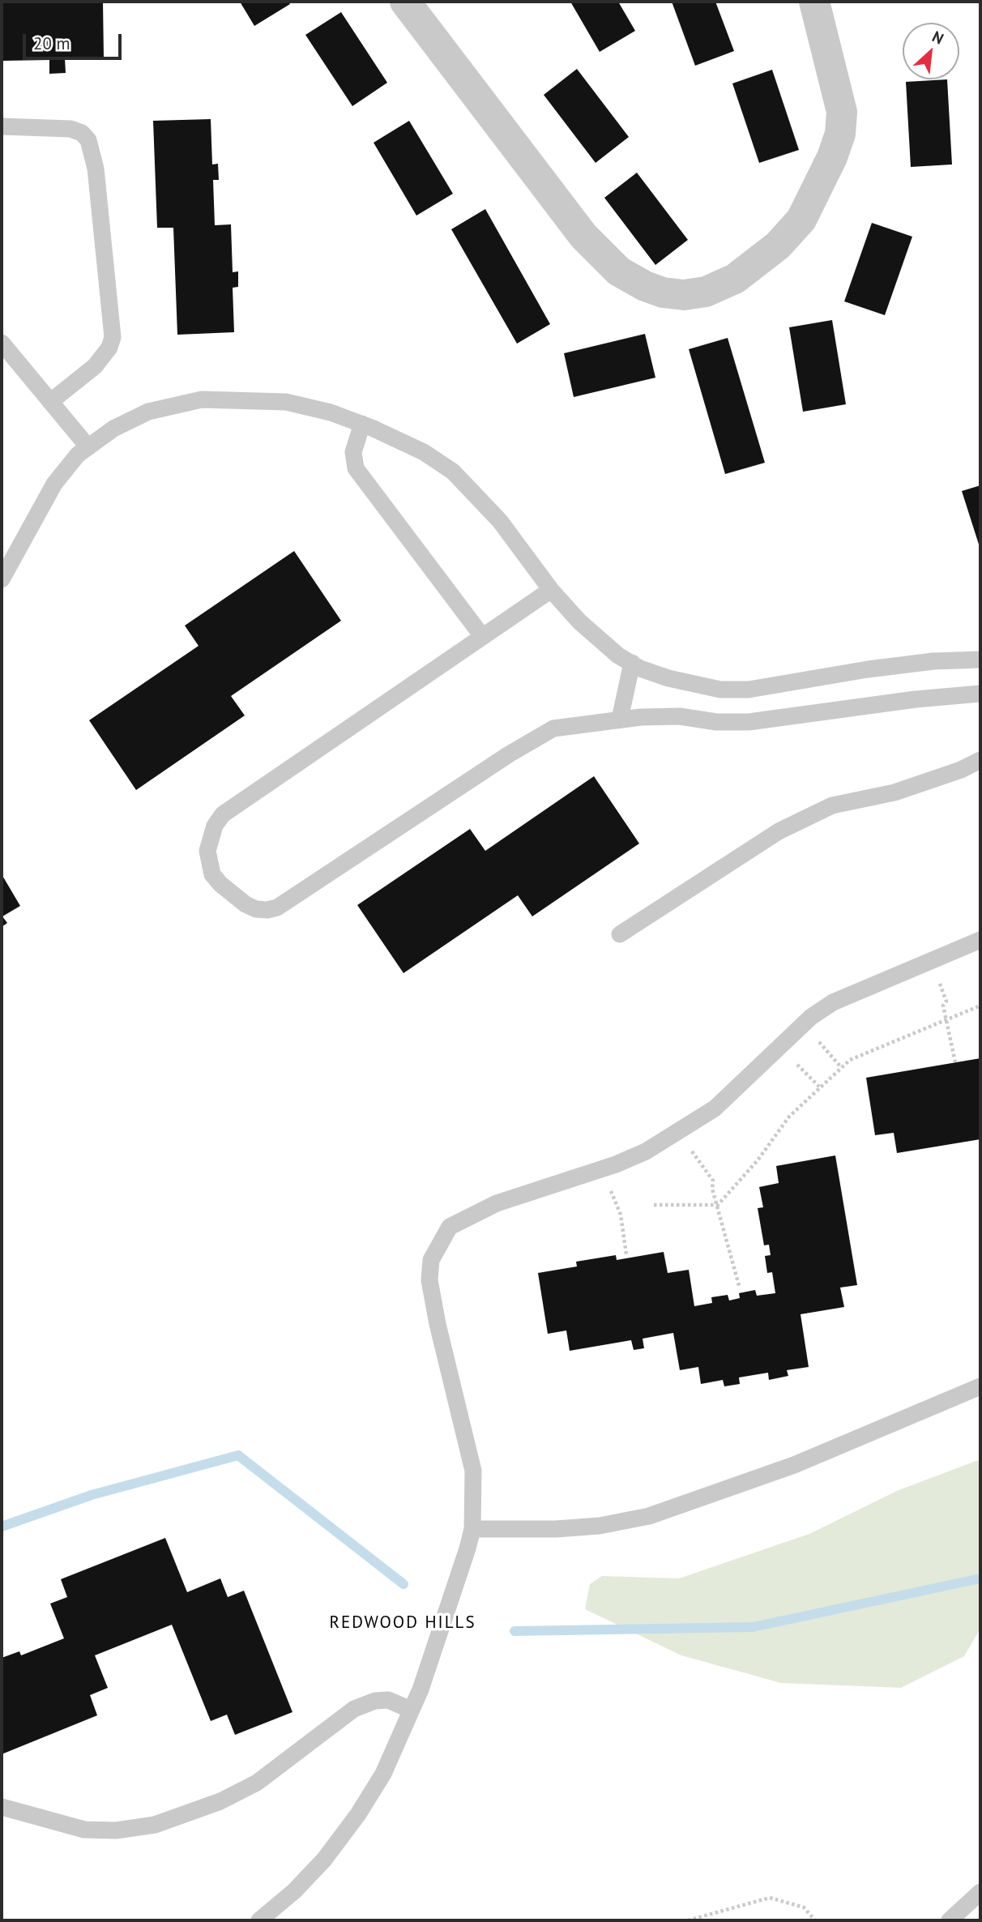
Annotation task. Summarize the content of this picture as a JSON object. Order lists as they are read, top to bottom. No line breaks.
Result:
{"districts":["REDWOOD HILLS"],"scale_bar":"20 m","north":"top right"}
